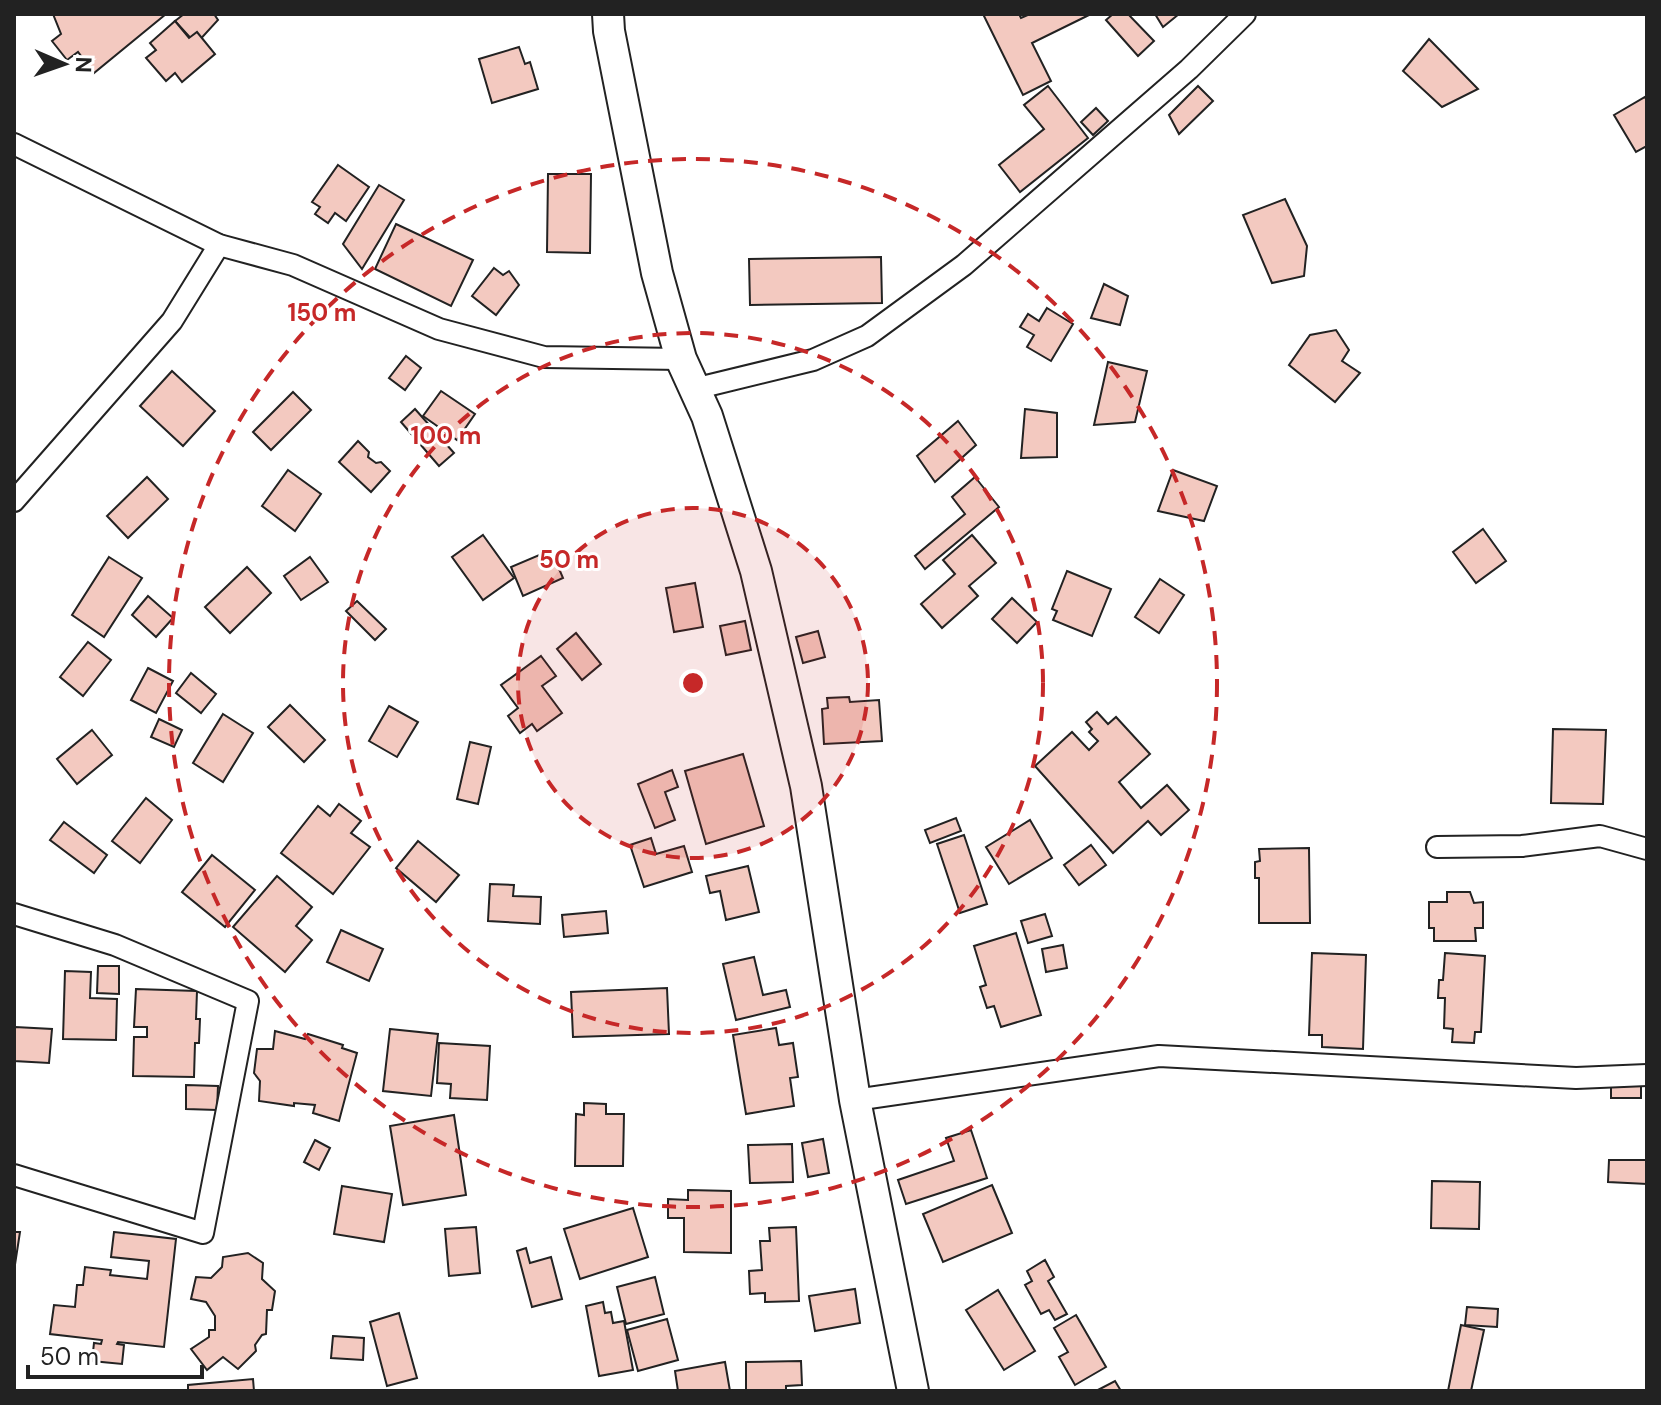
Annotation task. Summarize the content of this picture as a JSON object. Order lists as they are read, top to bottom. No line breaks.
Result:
{"scale_bar":"50 m","north":"right","rings":["150 m","100 m","50 m"]}
